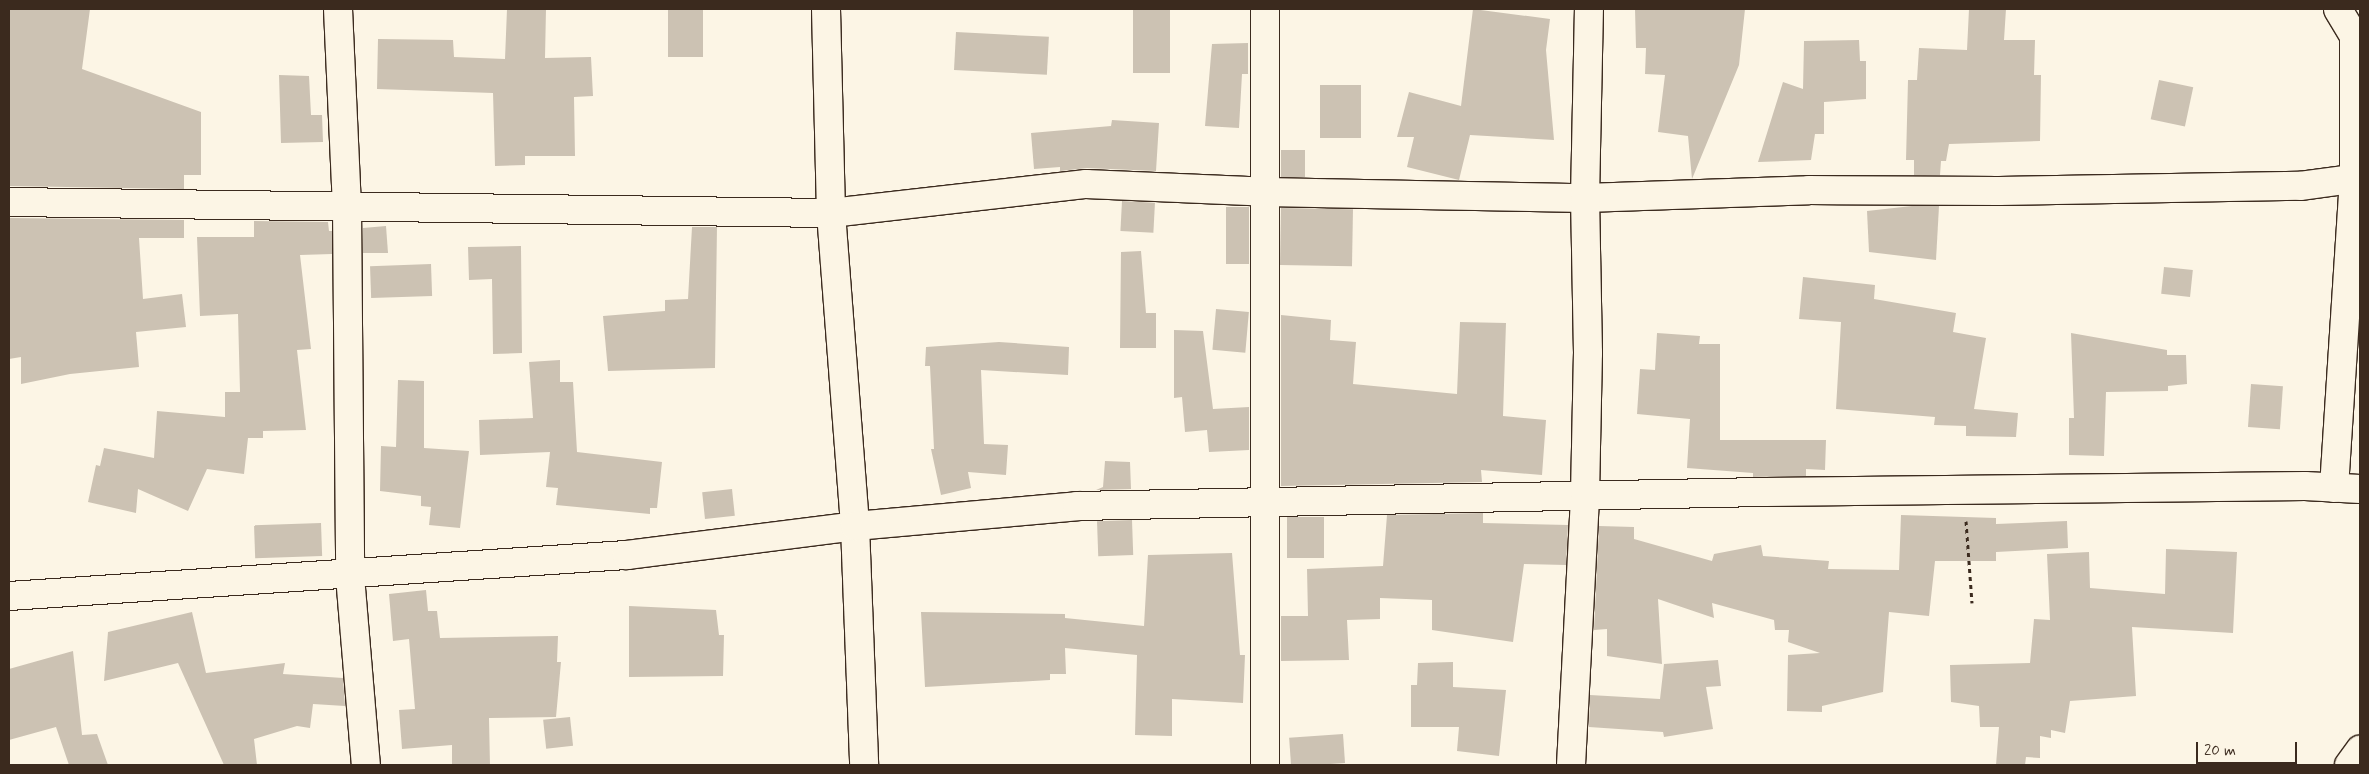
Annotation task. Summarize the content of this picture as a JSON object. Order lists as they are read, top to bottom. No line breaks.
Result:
{"scale_bar":"20 m"}
